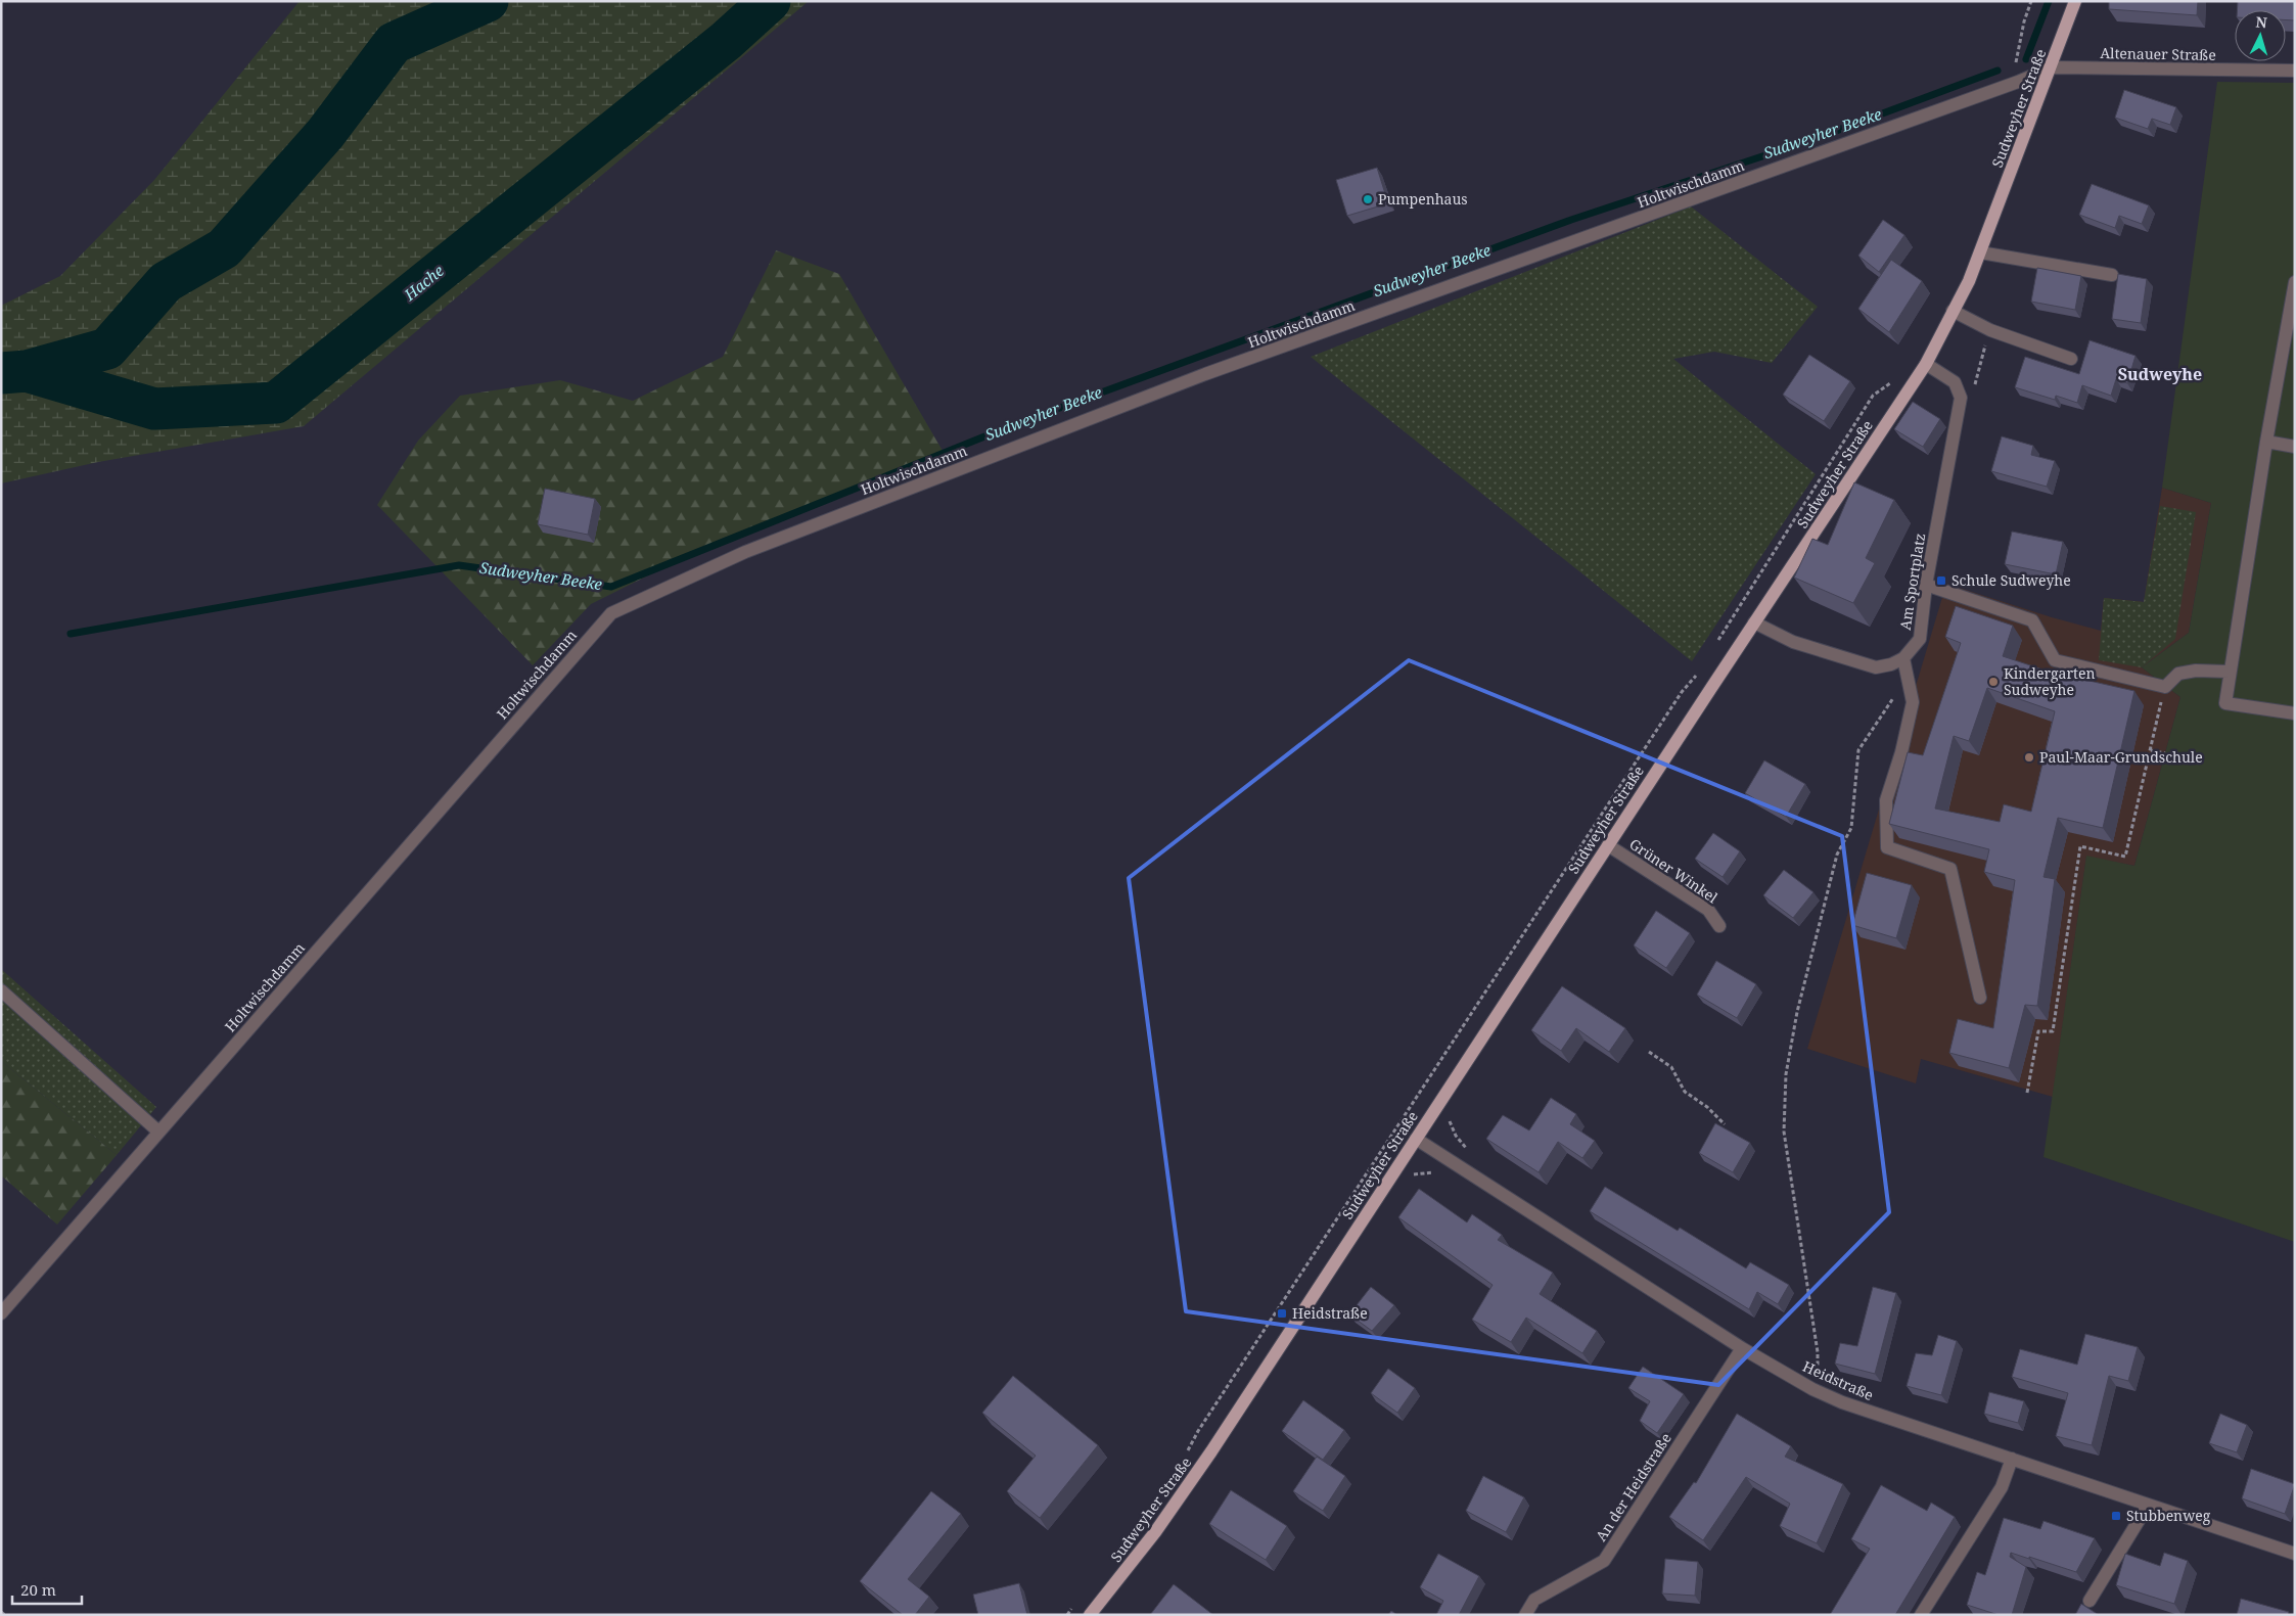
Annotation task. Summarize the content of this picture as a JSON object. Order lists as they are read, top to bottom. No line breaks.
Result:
{"streets":{"main road":["Sudweyher Straße"],"street":["Altenauer Straße","Holtwischdamm","Am Sportplatz","Grüner Winkel","Heidstraße","An der Heidstraße"]},"crossings":[["Altenauer Straße","Sudweyher Straße"],["Altenauer Straße","Holtwischdamm"],["Sudweyher Straße","Holtwischdamm"],["Sudweyher Straße","Grüner Winkel"],["Sudweyher Straße","Heidstraße"],["Heidstraße","An der Heidstraße"]],"districts":["Sudweyhe"],"water":["Sudweyher Beeke","Hache"],"places":{"other":["Pumpenhaus","Kindergarten Sudweyhe","Paul-Maar-Grundschule"],"transit":["Schule Sudweyhe","Heidstraße","Stubbenweg"]},"scale_bar":"20 m","north":"top"}
